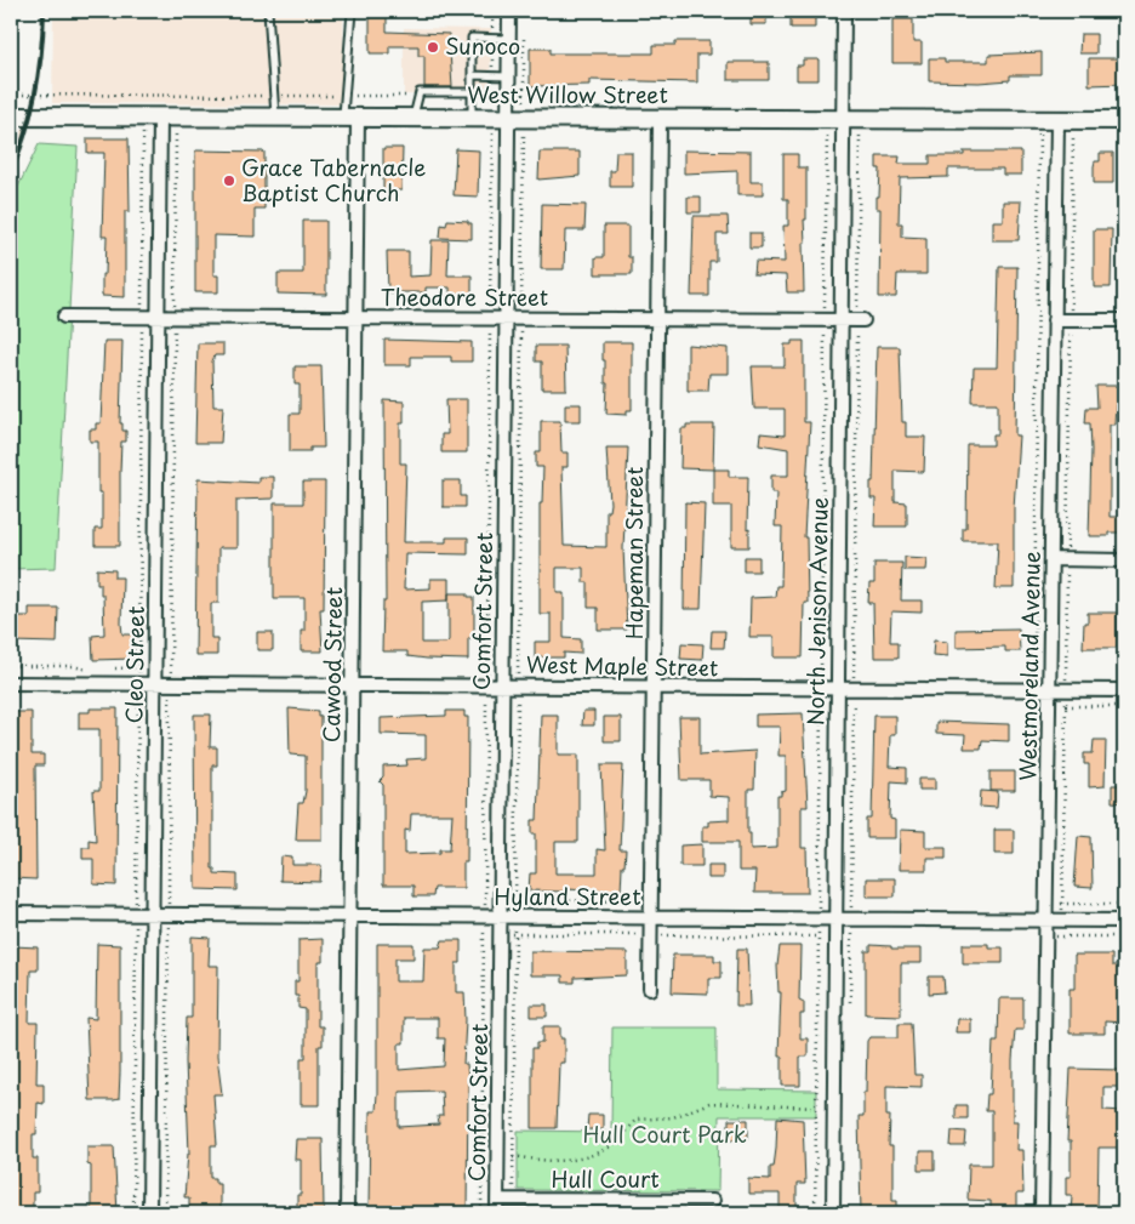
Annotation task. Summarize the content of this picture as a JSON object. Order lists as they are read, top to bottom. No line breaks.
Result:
{"streets":{"street":["West Willow Street","Theodore Street","Hapeman Street","Comfort Street","North Jenison Avenue","Cleo Street","Cawood Street","Westmoreland Avenue","West Maple Street","Hyland Street","Hull Court"]},"crossings":[["West Willow Street","Hapeman Street"],["West Willow Street","Comfort Street"],["West Willow Street","North Jenison Avenue"],["West Willow Street","Cleo Street"],["West Willow Street","Cawood Street"],["West Willow Street","Westmoreland Avenue"],["Theodore Street","Hapeman Street"],["Theodore Street","Comfort Street"],["Theodore Street","North Jenison Avenue"],["Theodore Street","Cleo Street"],["Theodore Street","Cawood Street"],["Hapeman Street","West Maple Street"],["Hapeman Street","Hyland Street"],["Comfort Street","West Maple Street"],["Comfort Street","Hyland Street"],["Comfort Street","Hull Court"],["North Jenison Avenue","West Maple Street"],["North Jenison Avenue","Hyland Street"],["Cleo Street","West Maple Street"],["Cleo Street","Hyland Street"],["Cawood Street","West Maple Street"],["Cawood Street","Hyland Street"],["Westmoreland Avenue","West Maple Street"],["Westmoreland Avenue","Hyland Street"]],"parks":["Hull Court Park"],"places":["Sunoco","Grace Tabernacle Baptist Church"]}
